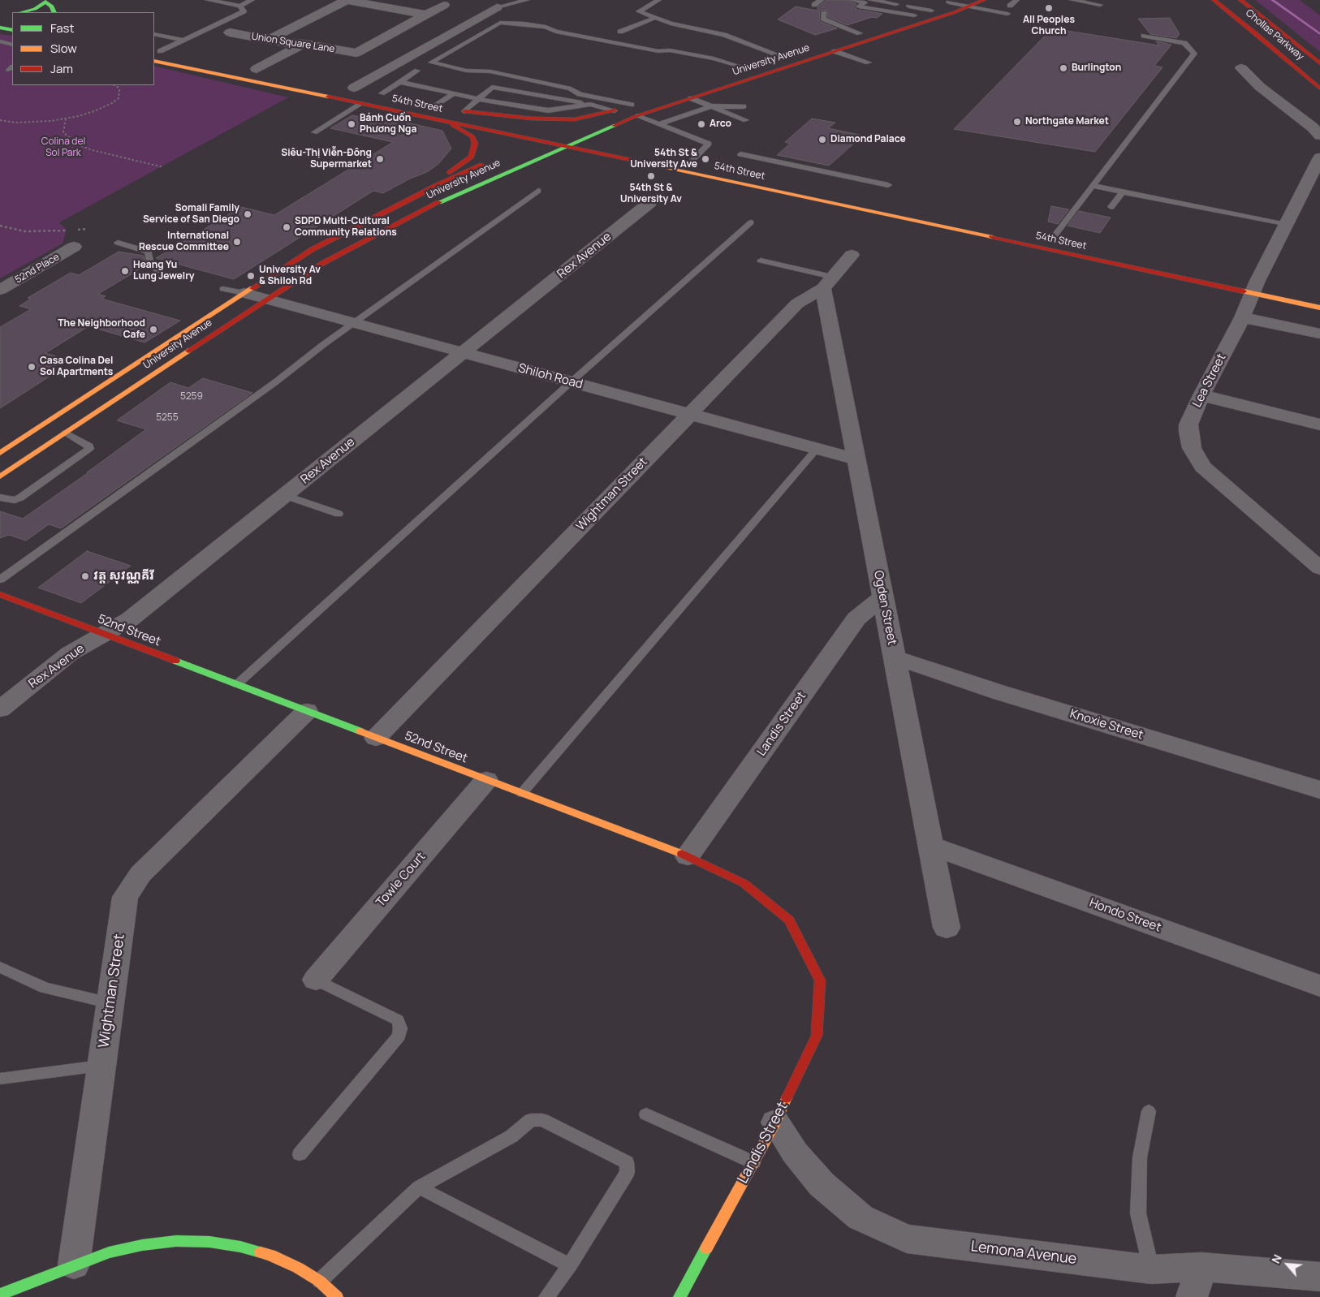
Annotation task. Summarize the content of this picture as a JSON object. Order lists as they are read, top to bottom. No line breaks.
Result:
{"streets":{"main road":["Chollas Parkway","University Avenue","54th Street","52nd Street","Landis Street"],"street":["Union Square Lane","Rex Avenue","52nd Place","Shiloh Road","Lea Street","Wightman Street","Ogden Street","Knoxie Street","Towle Court","Hondo Street","Lemona Avenue"]},"crossings":[["University Avenue","54th Street"],["University Avenue","Shiloh Road"],["54th Street","Lea Street"],["Rex Avenue","Shiloh Road"],["Rex Avenue","52nd Street"],["Shiloh Road","Wightman Street"],["Shiloh Road","Ogden Street"],["Wightman Street","Ogden Street"],["Wightman Street","52nd Street"],["Ogden Street","Landis Street"],["Ogden Street","Knoxie Street"],["Ogden Street","Hondo Street"],["52nd Street","Landis Street"],["52nd Street","Towle Court"],["Landis Street","Lemona Avenue"]],"parks":["Colina del Sol Park"],"places":["All Peoples Church","Burlington","Northgate Market","Bánh Cuốn Phương Nga","Arco","Diamond Palace","Siêu-Thị Viễn-Đông Supermarket","54th St & University Ave","54th St & University Av","Somali Family Service of San Diego","SDPD Multi-Cultural Community Relations","International Rescue Committee","Heang Yu Lung Jewelry","University Av & Shiloh Rd","The Neighborhood Cafe","Casa Colina Del Sol Apartments","វត្ត សុវណ្ណគីរី"],"house_numbers":["5259","5255"],"legend":["Fast","Slow","Jam"],"north":"top left"}
